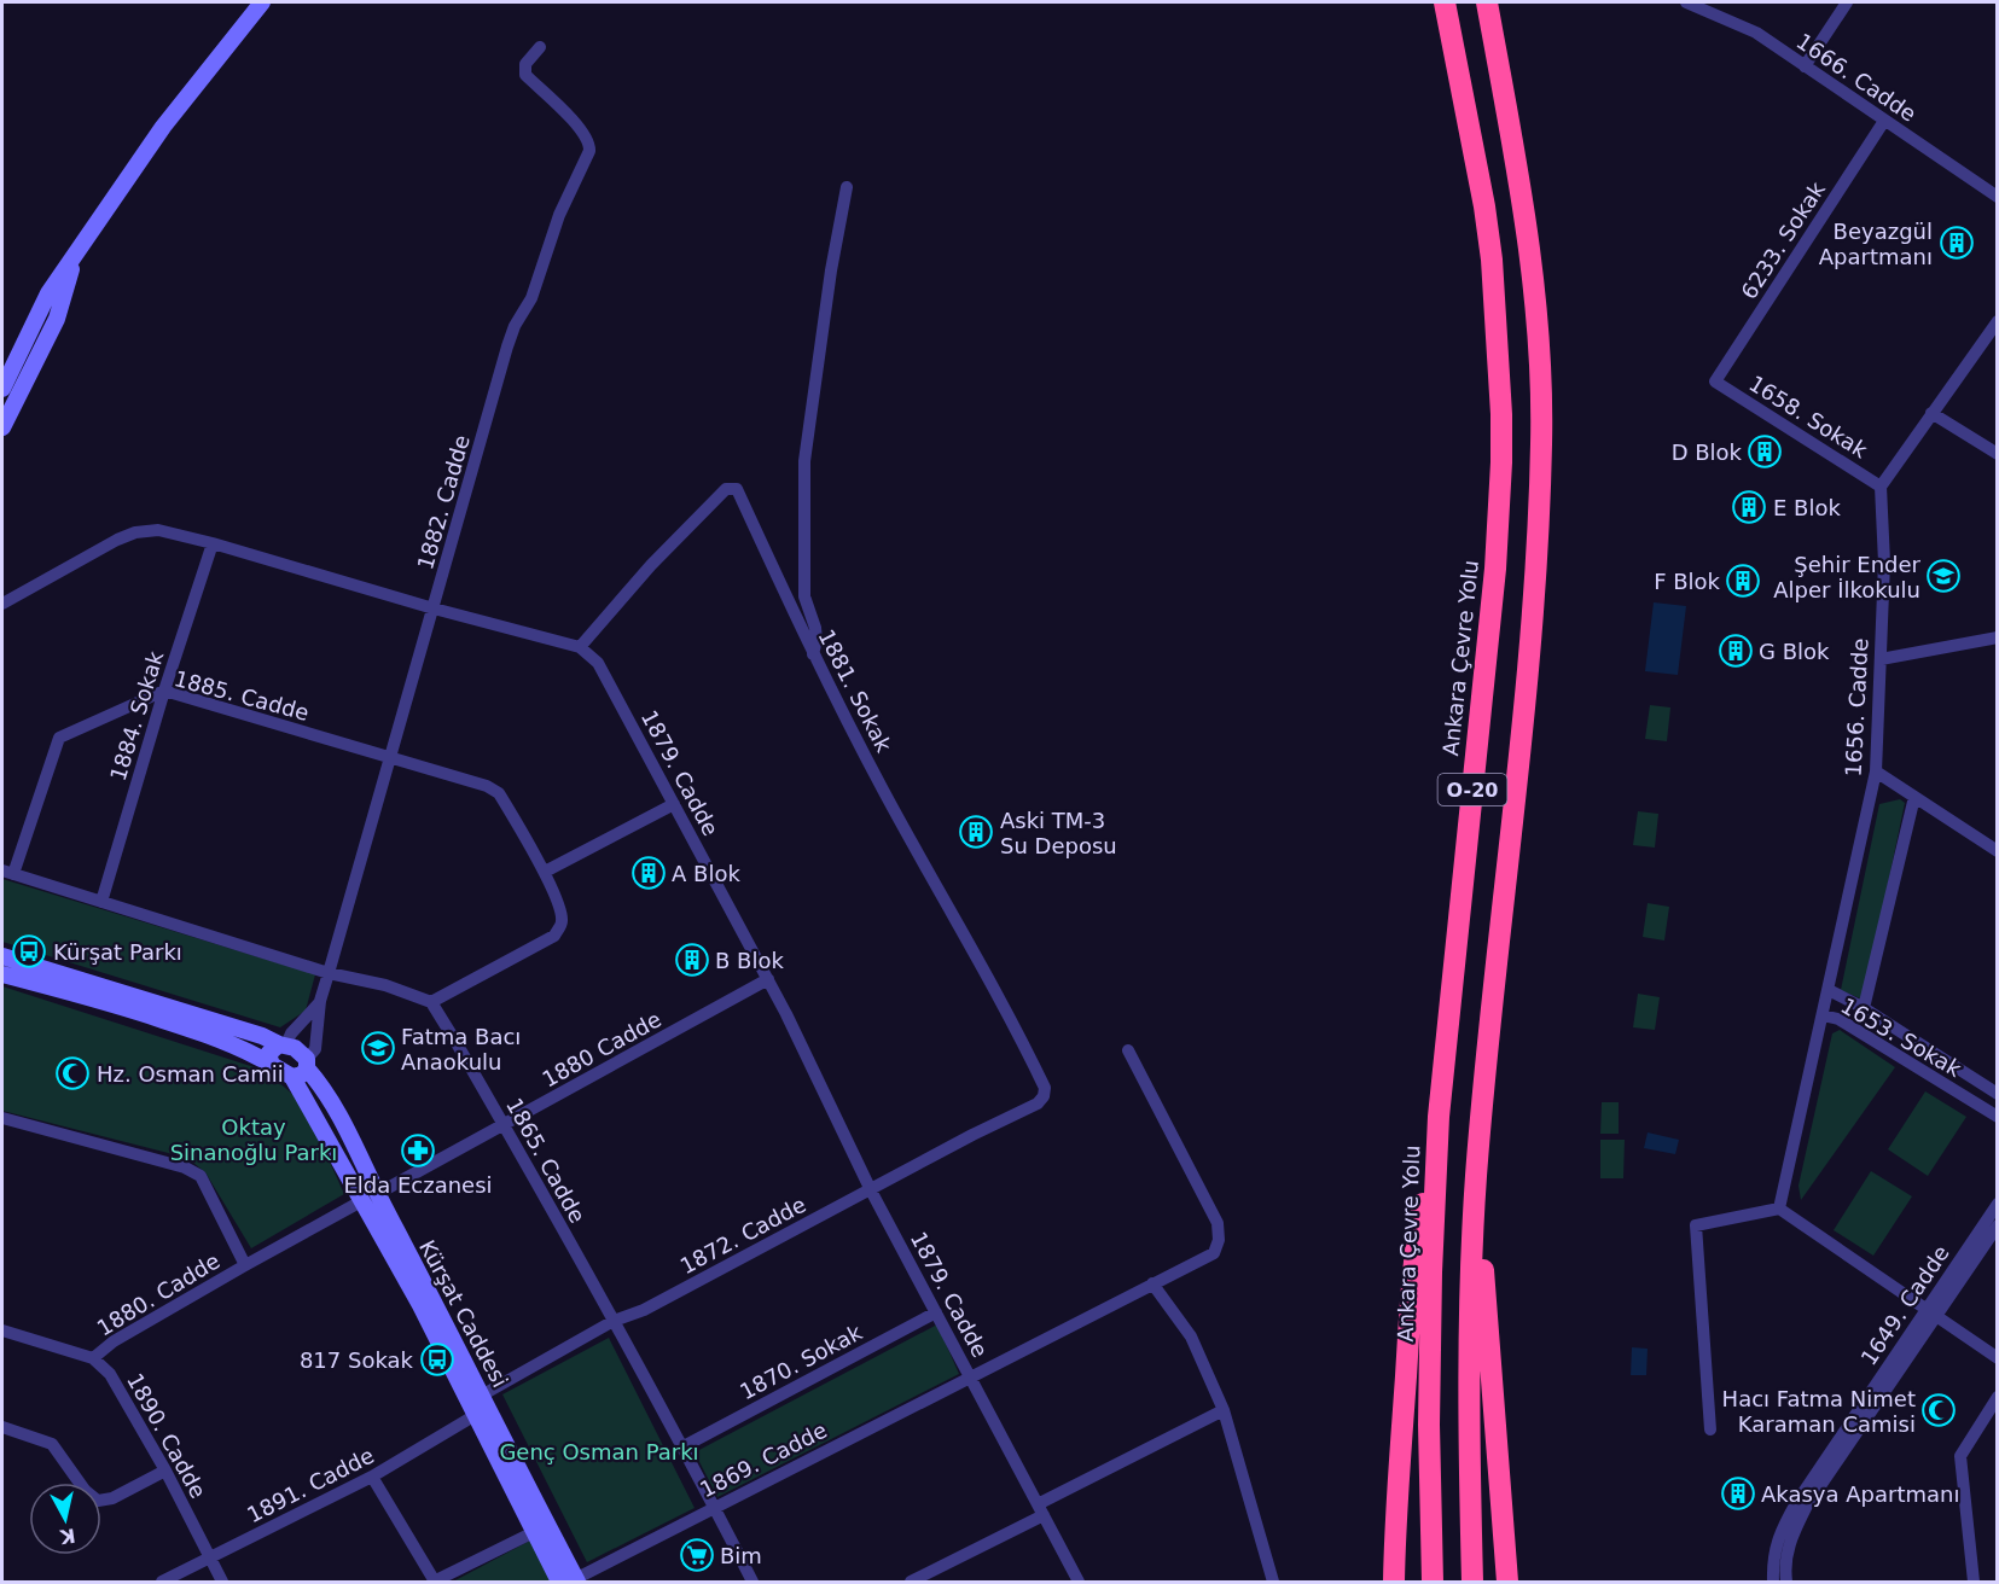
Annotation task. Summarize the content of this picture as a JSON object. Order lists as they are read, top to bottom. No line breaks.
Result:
{"streets":{"highway":["Ankara Çevre Yolu","O-20"],"street":["1666. Cadde","6233. Sokak","1658. Sokak","1882. Cadde","1881. Sokak","1885. Cadde","1656. Cadde","1884. Sokak","1879. Cadde","1653. Sokak","1880 Cadde","1865. Cadde","1872. Cadde","1880. Cadde","1649. Cadde","Kürşat Caddesi","1870. Sokak","1890. Cadde","1869. Cadde","1891. Cadde"]},"crossings":[["1666. Cadde","6233. Sokak"],["6233. Sokak","1658. Sokak"],["1658. Sokak","1656. Cadde"],["1882. Cadde","1885. Cadde"],["1882. Cadde","Kürşat Caddesi"],["1881. Sokak","1879. Cadde"],["1881. Sokak","1872. Cadde"],["1885. Cadde","1884. Sokak"],["1885. Cadde","1865. Cadde"],["1656. Cadde","1653. Sokak"],["1879. Cadde","1880 Cadde"],["1879. Cadde","1872. Cadde"],["1879. Cadde","1870. Sokak"],["1879. Cadde","1869. Cadde"],["1880 Cadde","1865. Cadde"],["1880 Cadde","Kürşat Caddesi"],["1865. Cadde","1872. Cadde"],["1865. Cadde","1870. Sokak"],["1865. Cadde","1869. Cadde"],["1872. Cadde","Kürşat Caddesi"],["1872. Cadde","1891. Cadde"],["1880. Cadde","Kürşat Caddesi"],["1880. Cadde","1890. Cadde"],["Kürşat Caddesi","1869. Cadde"],["Kürşat Caddesi","1891. Cadde"],["1890. Cadde","1891. Cadde"]],"parks":["Oktay Sinanoğlu Parkı","Genç Osman Parkı"],"places":{"building":["Beyazgül Apartmanı","D Blok","E Blok","F Blok","G Blok","Aski TM-3 Su Deposu","A Blok","B Blok","Akasya Apartmanı"],"school or university":["Şehir Ender Alper İlkokulu","Fatma Bacı Anaokulu"],"bus stop":["Kürşat Parkı","817 Sokak"],"mosque":["Hz. Osman Camii","Hacı Fatma Nimet Karaman Camisi"],"pharmacy":["Elda Eczanesi"],"supermarket":["Bim"]},"north":"bottom"}
